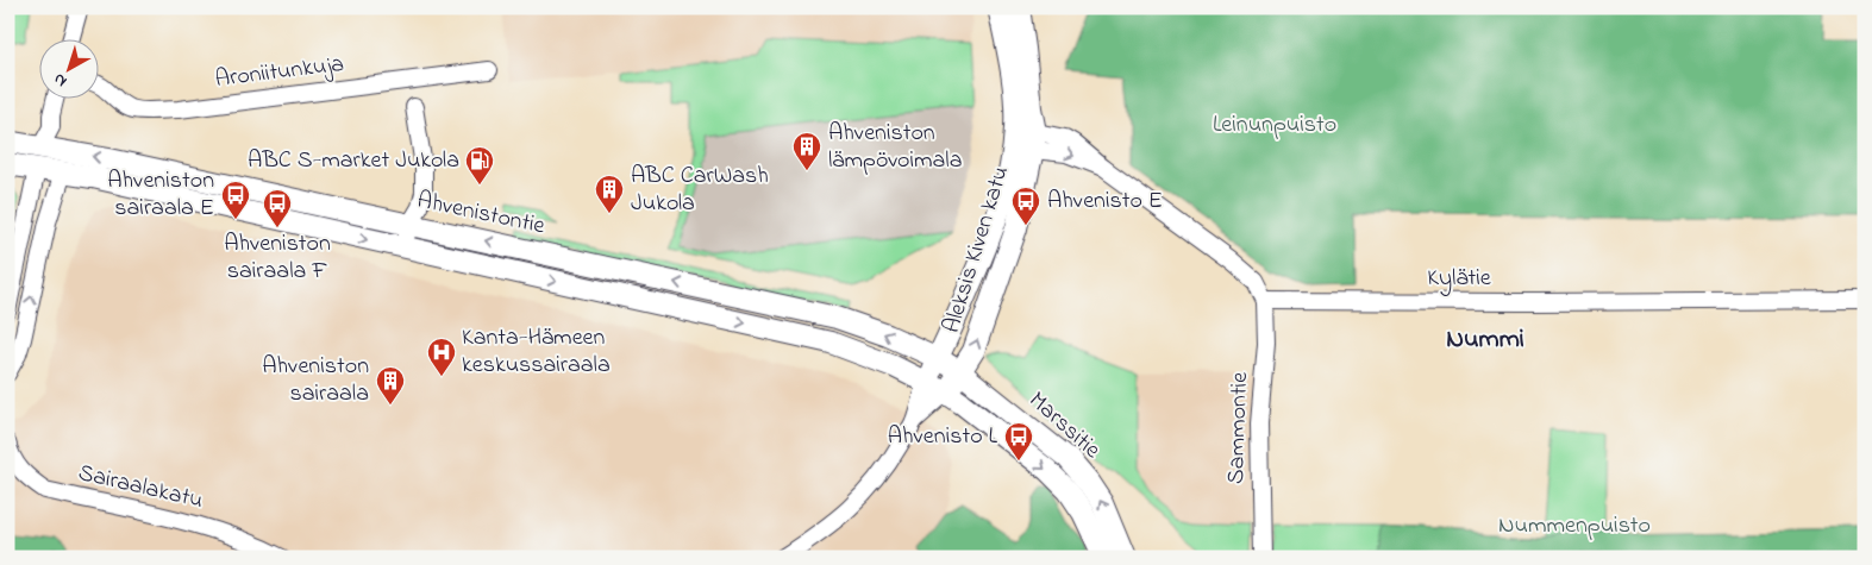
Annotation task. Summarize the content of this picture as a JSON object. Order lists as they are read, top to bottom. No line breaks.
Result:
{"streets":{"main road":["Ahvenistontie","Aleksis Kiven katu","Marssitie"],"street":["Aroniitunkuja","Kylätie","Sammontie","Sairaalakatu"]},"crossings":[["Ahvenistontie","Aleksis Kiven katu"],["Ahvenistontie","Marssitie"],["Aleksis Kiven katu","Marssitie"],["Kylätie","Sammontie"]],"districts":["Nummi"],"parks":["Leinunpuisto","Nummenpuisto"],"places":{"building":["Ahveniston lämpövoimala","ABC CarWash Jukola","Ahveniston sairaala"],"fuel station":["ABC S-market Jukola"],"bus stop":["Ahveniston sairaala E","Ahvenisto E","Ahveniston sairaala F","Ahvenisto L"],"hospital":["Kanta-Hämeen keskussairaala"]},"north":"bottom left"}
